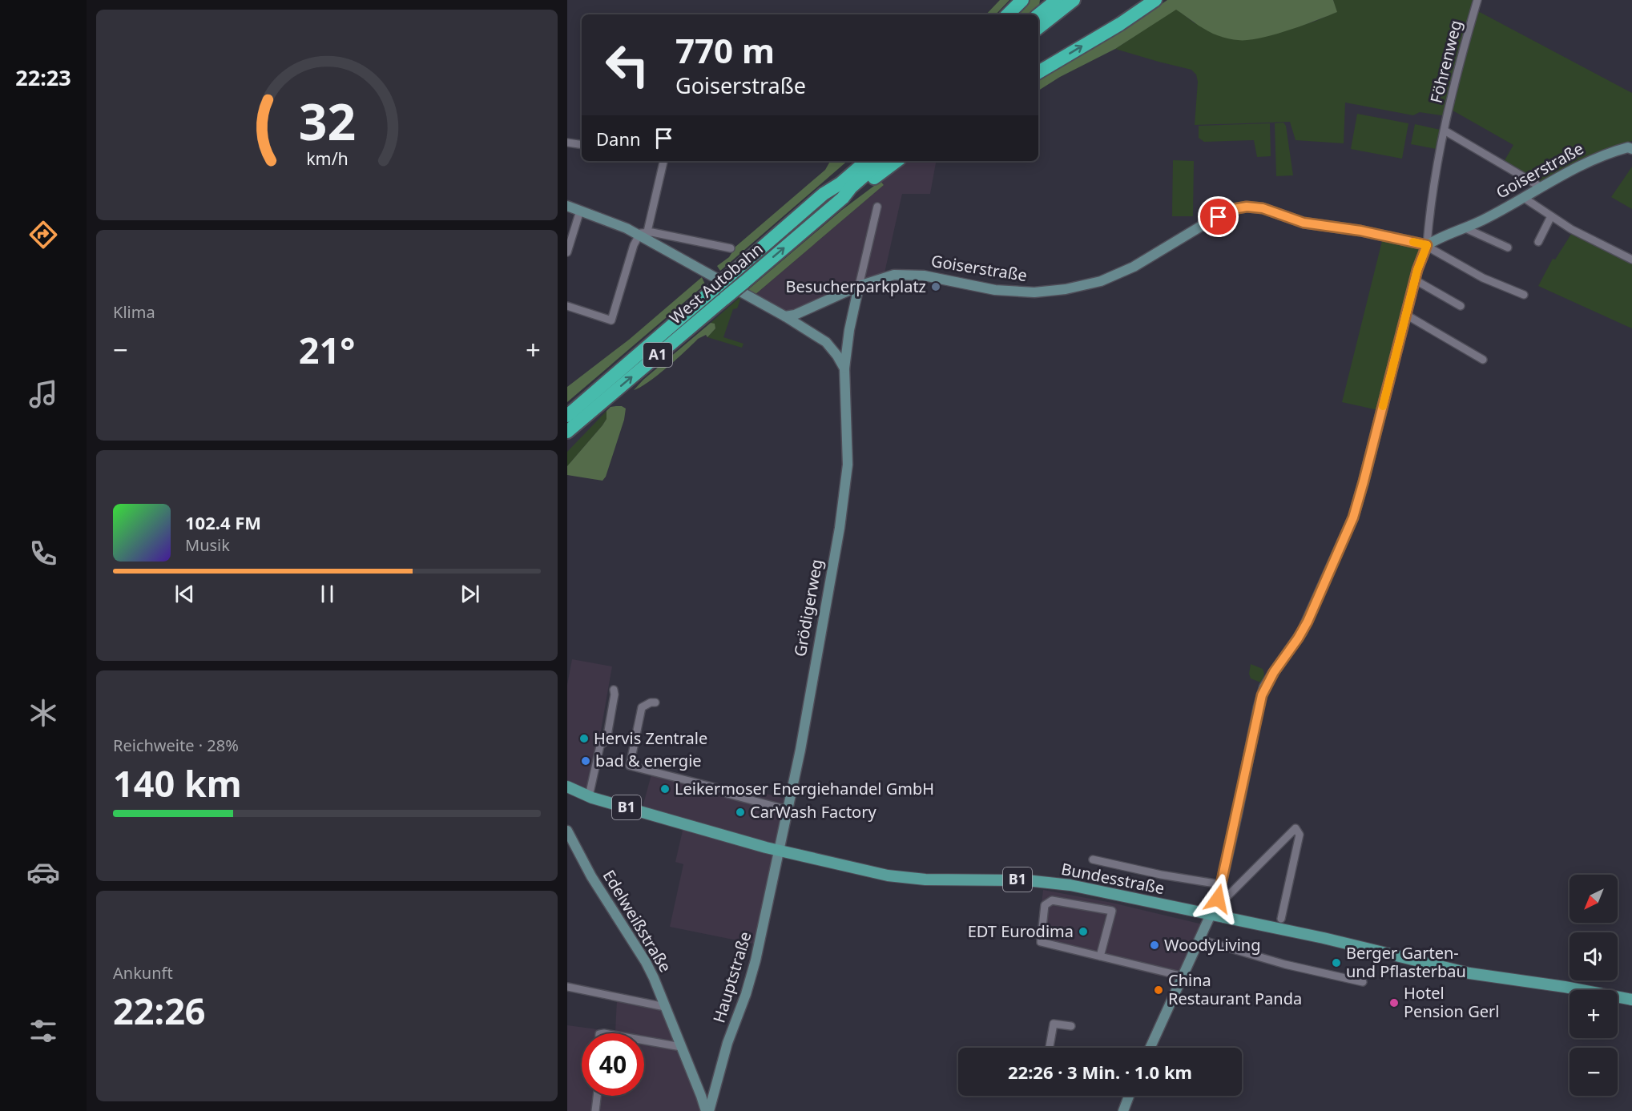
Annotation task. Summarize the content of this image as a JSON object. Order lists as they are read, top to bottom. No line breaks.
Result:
{"streets":{"highway":["West Autobahn","A1"],"main road":["B1","Bundesstraße"],"street":["Föhrenweg","Goiserstraße","Grödigerweg","Edelweißstraße","Hauptstraße"]},"crossings":[["Föhrenweg","Goiserstraße"],["Goiserstraße","Grödigerweg"],["Grödigerweg","Bundesstraße"],["Grödigerweg","Hauptstraße"],["Bundesstraße","Hauptstraße"]],"places":["Besucherparkplatz","Hervis Zentrale","bad & energie","Leikermoser Energiehandel GmbH","CarWash Factory","EDT Eurodima","WoodyLiving","Berger Garten- und Pflasterbau","China Restaurant Panda","Hotel Pension Gerl"],"north":"bottom left","page":{"tabs":"22:23","turn":["770 m","Goiserstraße"],"then":"Dann","tile":["Klima",["Reichweite · 28%","140 km"],["Ankunft","22:26"]],"heat":["−","21°","+"],"song":["102.4 FM","Musik"],"map_buttons":["+","−"],"limit":"40","trip":"22:26 · 3 Min. · 1.0 km","gauge":["32","km/h"]}}
